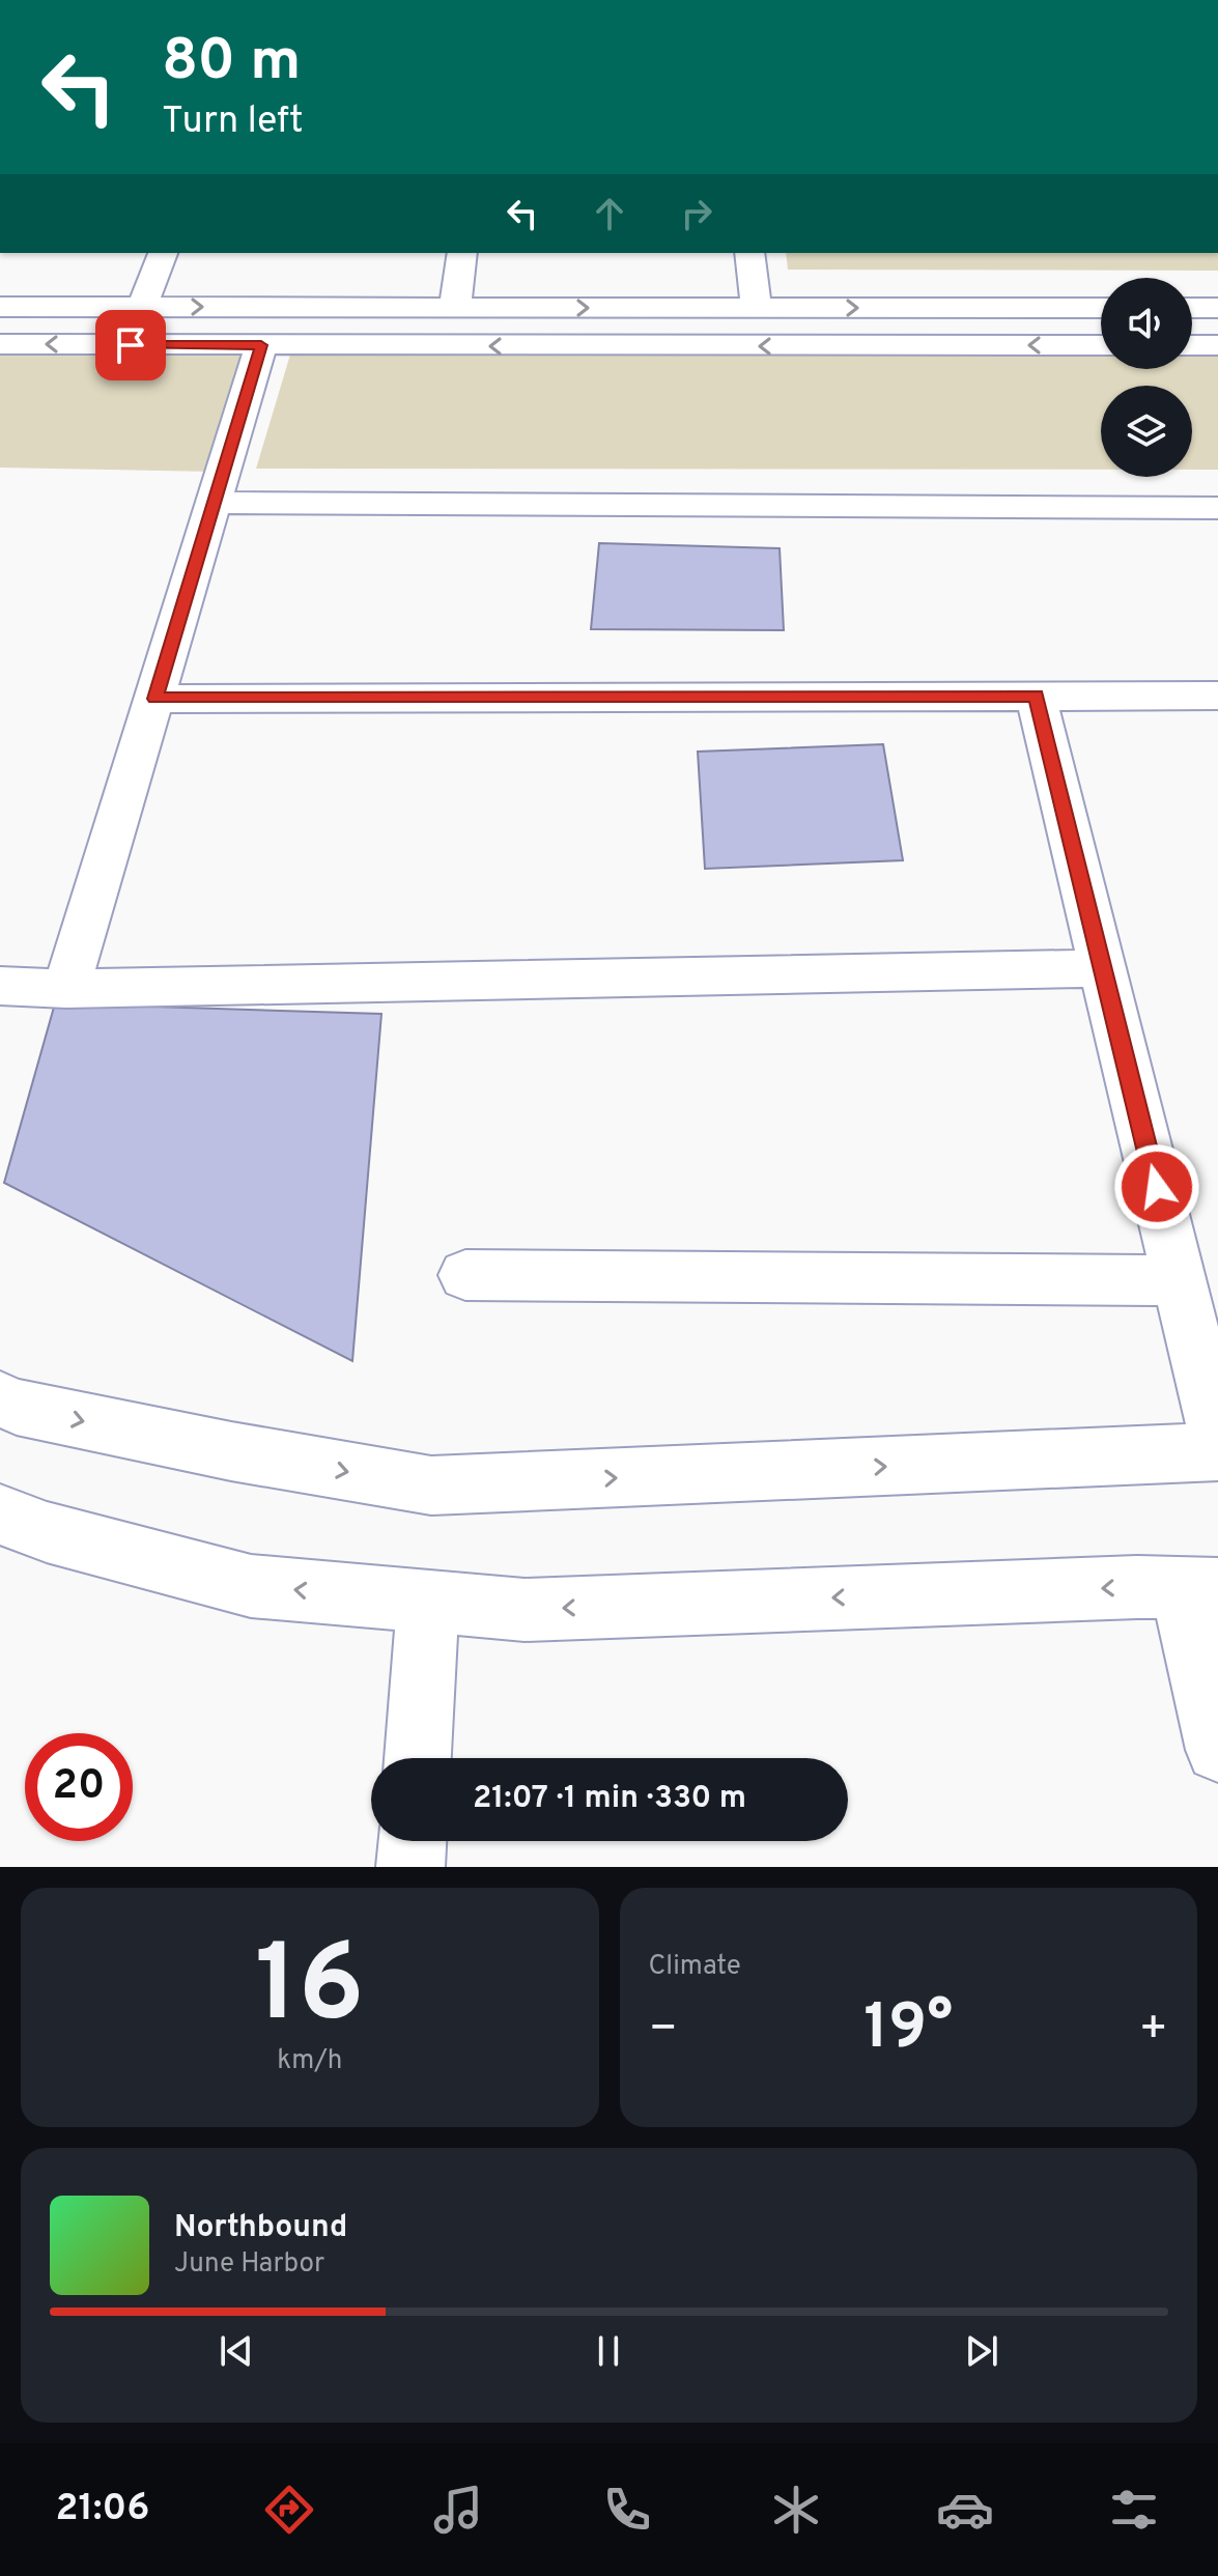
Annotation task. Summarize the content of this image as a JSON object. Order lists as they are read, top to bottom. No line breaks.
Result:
{"page":{"turn":["80 m","Turn left"],"limit":"20","trip":"21:07 · 1 min · 330 m","tile":[["16","km/h"],"Climate"],"heat":["−","19°","+"],"song":["Northbound","June Harbor"],"tabs":"21:06"}}
